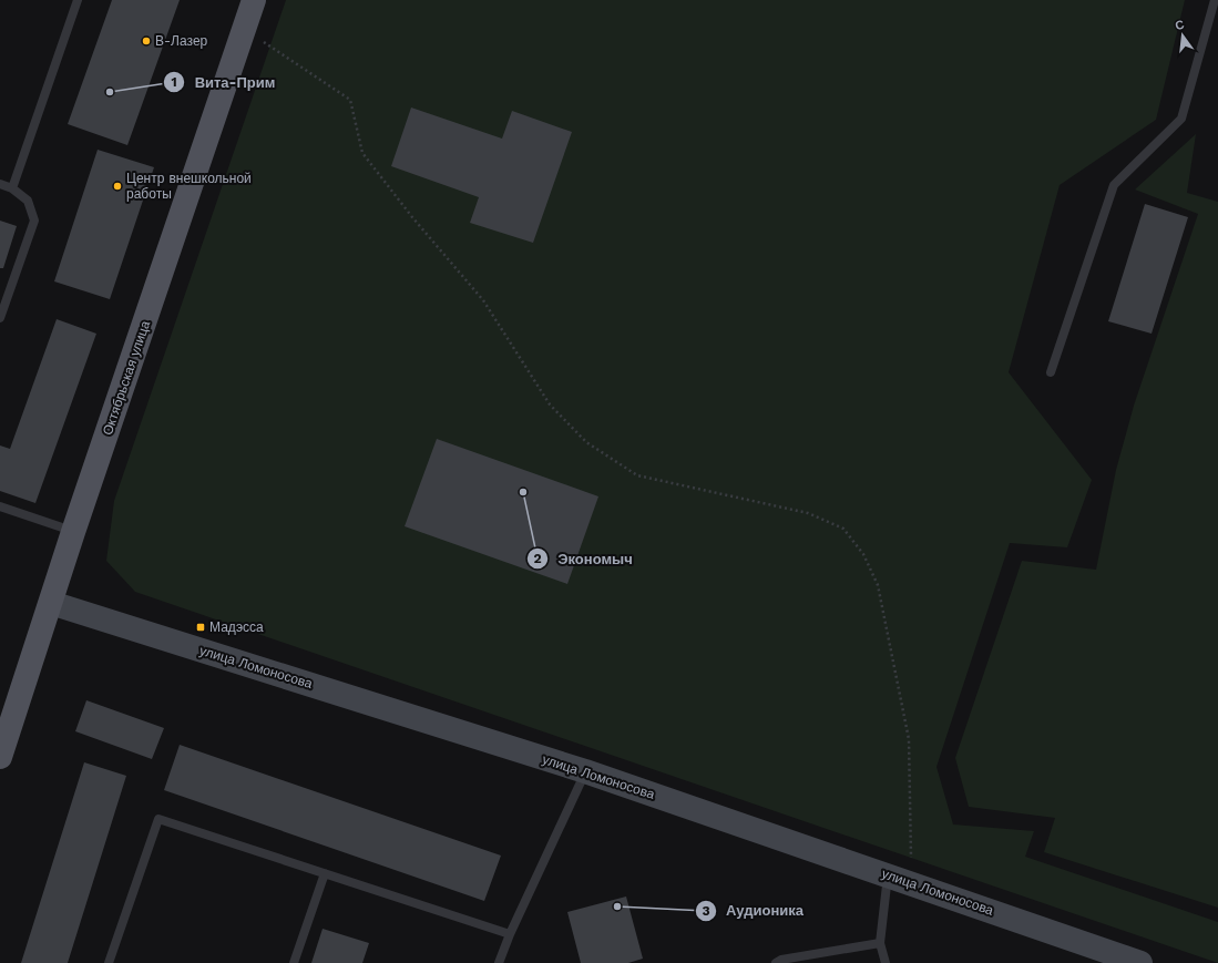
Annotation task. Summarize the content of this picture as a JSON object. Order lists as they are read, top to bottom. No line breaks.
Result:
{"streets":{"main road":["Октябрьская улица","улица Ломоносова"]},"crossings":[["Октябрьская улица","улица Ломоносова"]],"places":{"other":["В-Лазер","Вита-Прим","Центр внешкольной работы","Экономыч","Аудионика"],"transit":["Мадэсса"]},"north":"top"}
